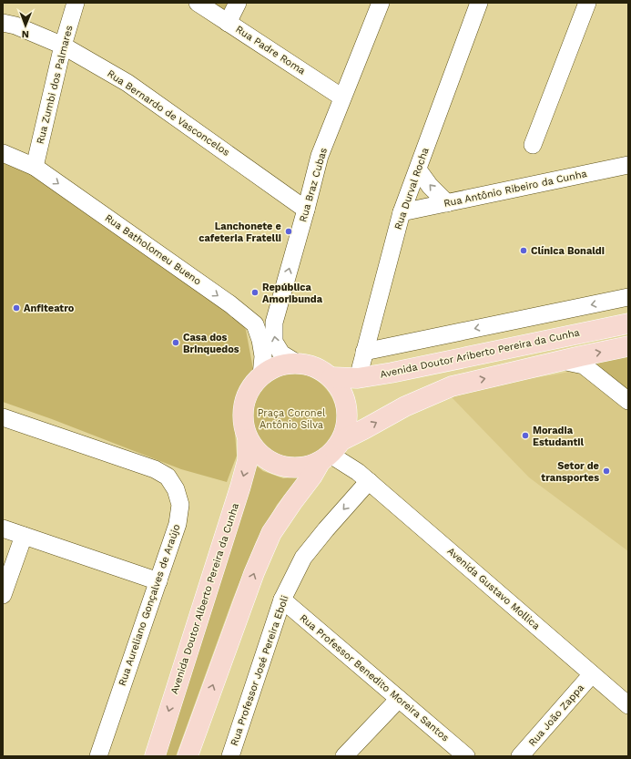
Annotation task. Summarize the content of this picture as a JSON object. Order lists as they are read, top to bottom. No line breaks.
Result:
{"streets":{"main road":["Avenida Doutor Ariberto Pereira da Cunha","Avenida Doutor Alberto Pereira da Cunha"],"street":["Rua Padre Roma","Rua Zumbi dos Palmares","Rua Bernardo de Vasconcelos","Rua Braz Cubas","Rua Durval Rocha","Rua Antônio Ribeiro da Cunha","Rua Batholomeu Bueno","Avenida Gustavo Mollica","Rua Aureliano Gonçalves de Araújo","Rua Professor José Pereira Eboli","Rua Professor Benedito Moreira Santos","Rua João Zappa"]},"crossings":[["Rua Padre Roma","Rua Braz Cubas"],["Rua Zumbi dos Palmares","Rua Bernardo de Vasconcelos"],["Rua Zumbi dos Palmares","Rua Batholomeu Bueno"],["Rua Bernardo de Vasconcelos","Rua Braz Cubas"],["Rua Braz Cubas","Rua Batholomeu Bueno"],["Rua Braz Cubas","Avenida Doutor Ariberto Pereira da Cunha"],["Rua Braz Cubas","Avenida Gustavo Mollica"],["Rua Braz Cubas","Avenida Doutor Alberto Pereira da Cunha"],["Rua Durval Rocha","Rua Antônio Ribeiro da Cunha"],["Rua Durval Rocha","Avenida Doutor Ariberto Pereira da Cunha"],["Rua Batholomeu Bueno","Avenida Doutor Ariberto Pereira da Cunha"],["Rua Batholomeu Bueno","Avenida Gustavo Mollica"],["Rua Batholomeu Bueno","Avenida Doutor Alberto Pereira da Cunha"],["Avenida Doutor Ariberto Pereira da Cunha","Avenida Gustavo Mollica"],["Avenida Doutor Ariberto Pereira da Cunha","Avenida Doutor Alberto Pereira da Cunha"],["Avenida Gustavo Mollica","Avenida Doutor Alberto Pereira da Cunha"],["Avenida Gustavo Mollica","Rua Professor José Pereira Eboli"],["Avenida Gustavo Mollica","Rua João Zappa"],["Rua Professor José Pereira Eboli","Rua Professor Benedito Moreira Santos"]],"one_way":["Rua Braz Cubas","Rua Batholomeu Bueno","Rua Professor José Pereira Eboli"],"parks":["Praça Coronel Antônio Silva"],"places":["Lanchonete e cafeteria Fratelli","Clínica Bonaldi","República Amoribunda","Anfiteatro","Casa dos Brinquedos","Moradia Estudantil","Setor de transportes"],"north":"bottom"}
